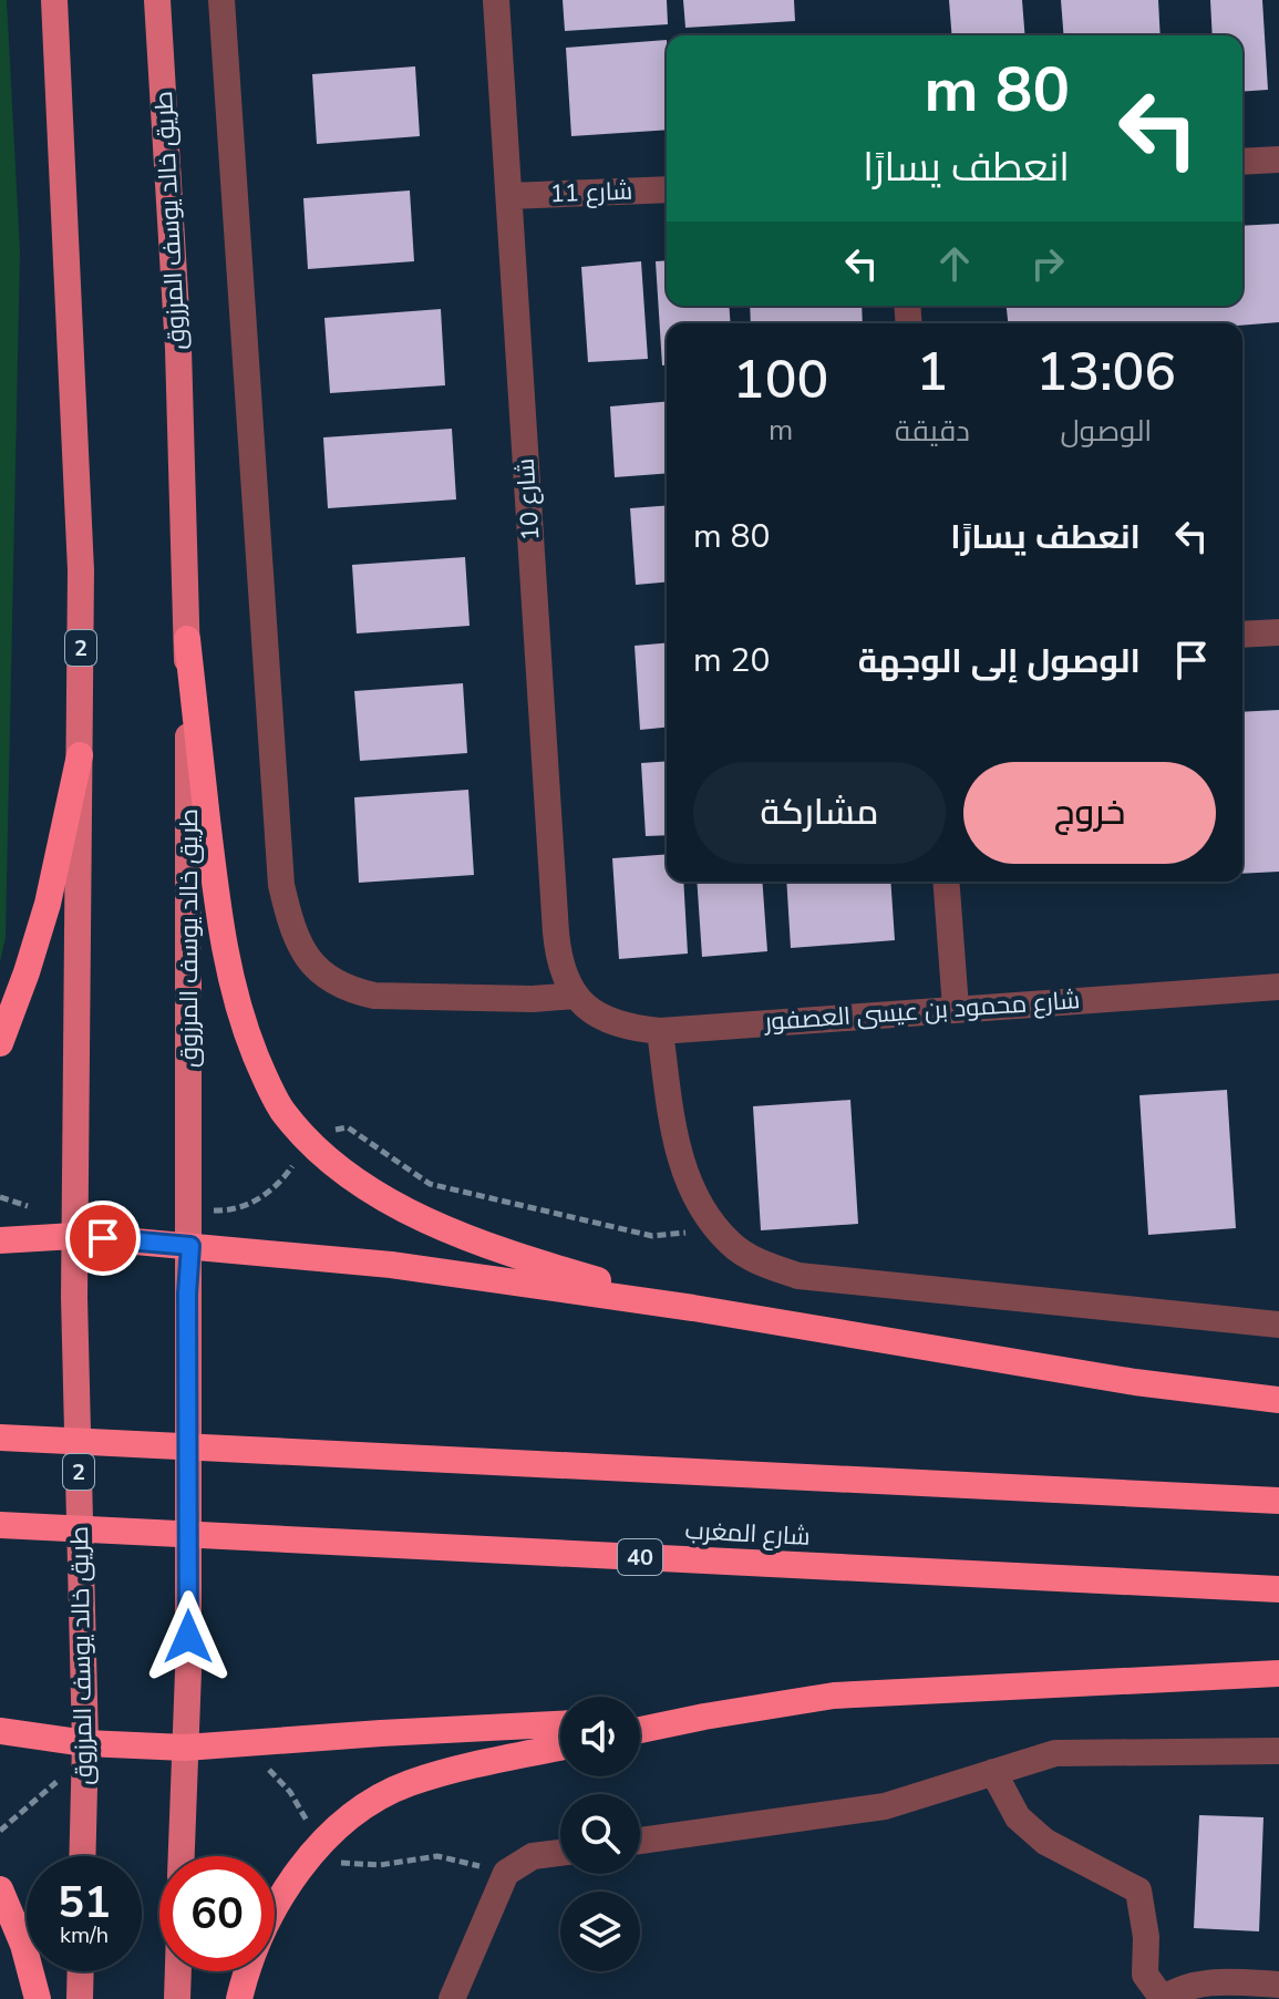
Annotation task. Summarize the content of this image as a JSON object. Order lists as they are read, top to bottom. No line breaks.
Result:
{"streets":{"highway":["شارع المغرب","40"],"main road":["طريق خالد يوسف المرزوق","2"],"street":["شارع 11","شارع 10","شارع محمود بن عيسى العصفور"]},"crossings":[["شارع 11","شارع 10"],["شارع 10","شارع محمود بن عيسى العصفور"]],"page":{"turn":["80 m","انعطف يسارًا"],"eta":["13:06","الوصول","1","دقيقة","100","m"],"list":[{"name":"انعطف يسارًا","value":"80 m"},{"name":"الوصول إلى الوجهة","value":"20 m"}],"buttons":["خروج","مشاركة"],"speed":"51 km/h","limit":"60"}}
